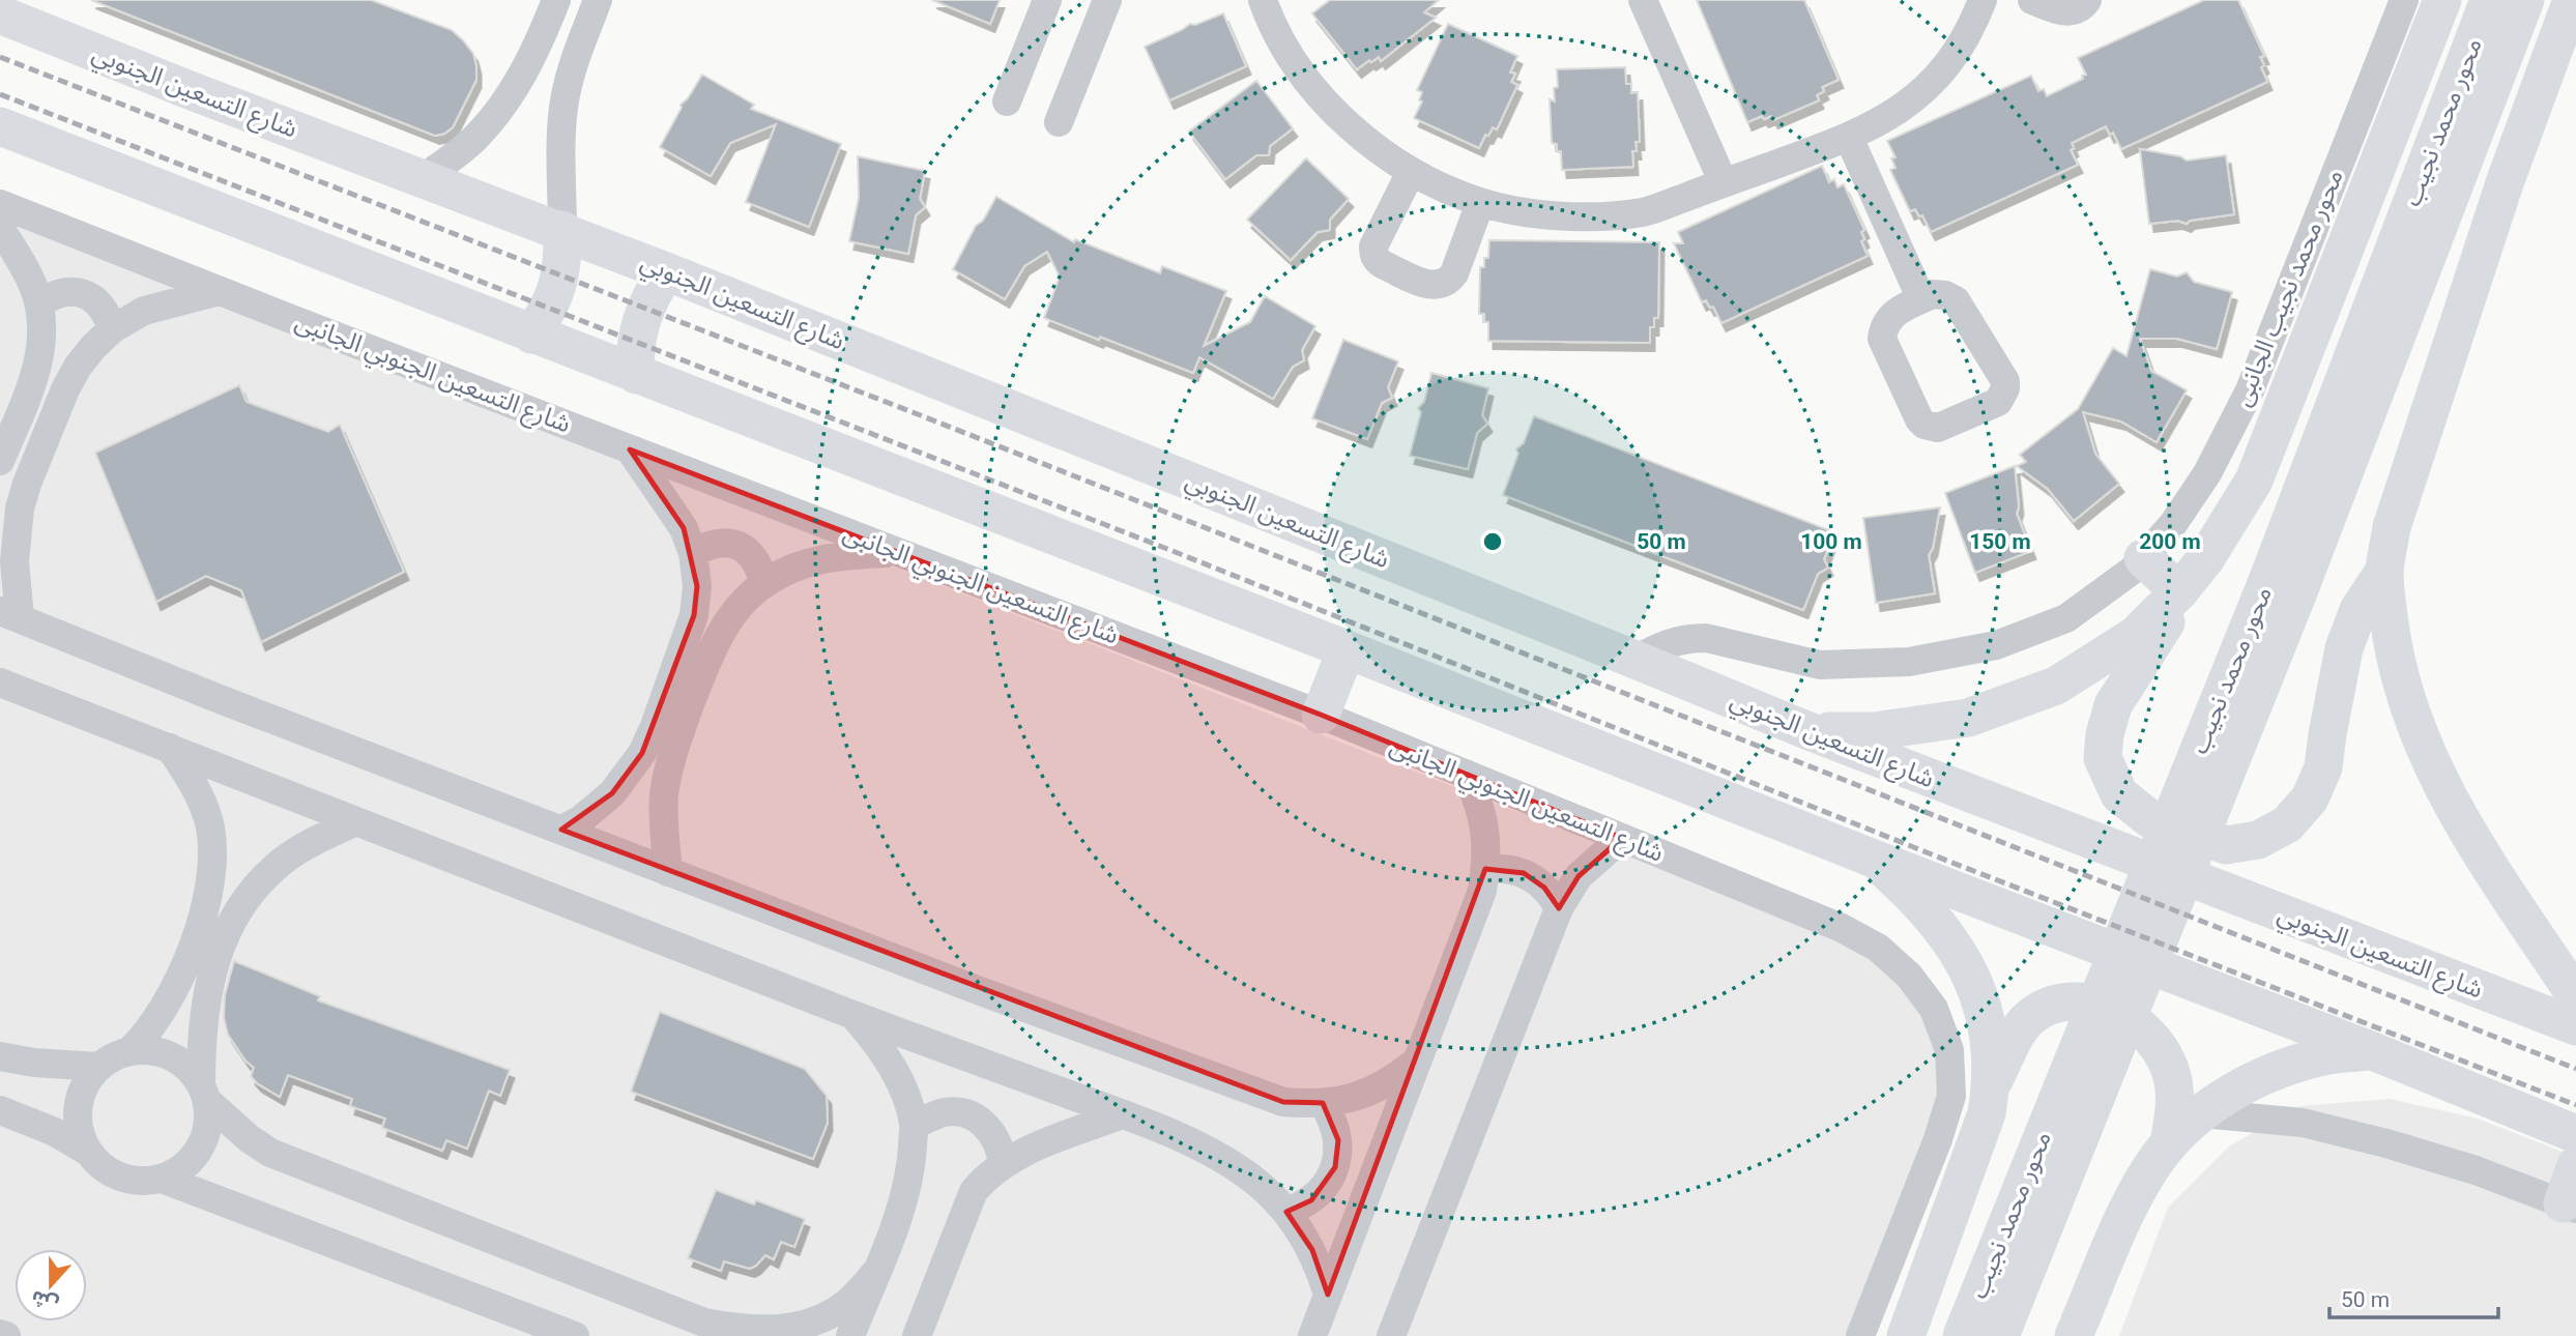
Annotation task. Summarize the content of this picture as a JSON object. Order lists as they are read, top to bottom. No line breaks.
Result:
{"streets":{"main road":["شارع التسعين الجنوبي","محور محمد نجيب"],"street":["محور محمد نجيب الجانبى","شارع التسعين الجنوبي الجانبى"]},"crossings":[["شارع التسعين الجنوبي","محور محمد نجيب"]],"scale_bar":"50 m","north":"bottom","rings":["50 m","100 m","150 m","200 m"]}
